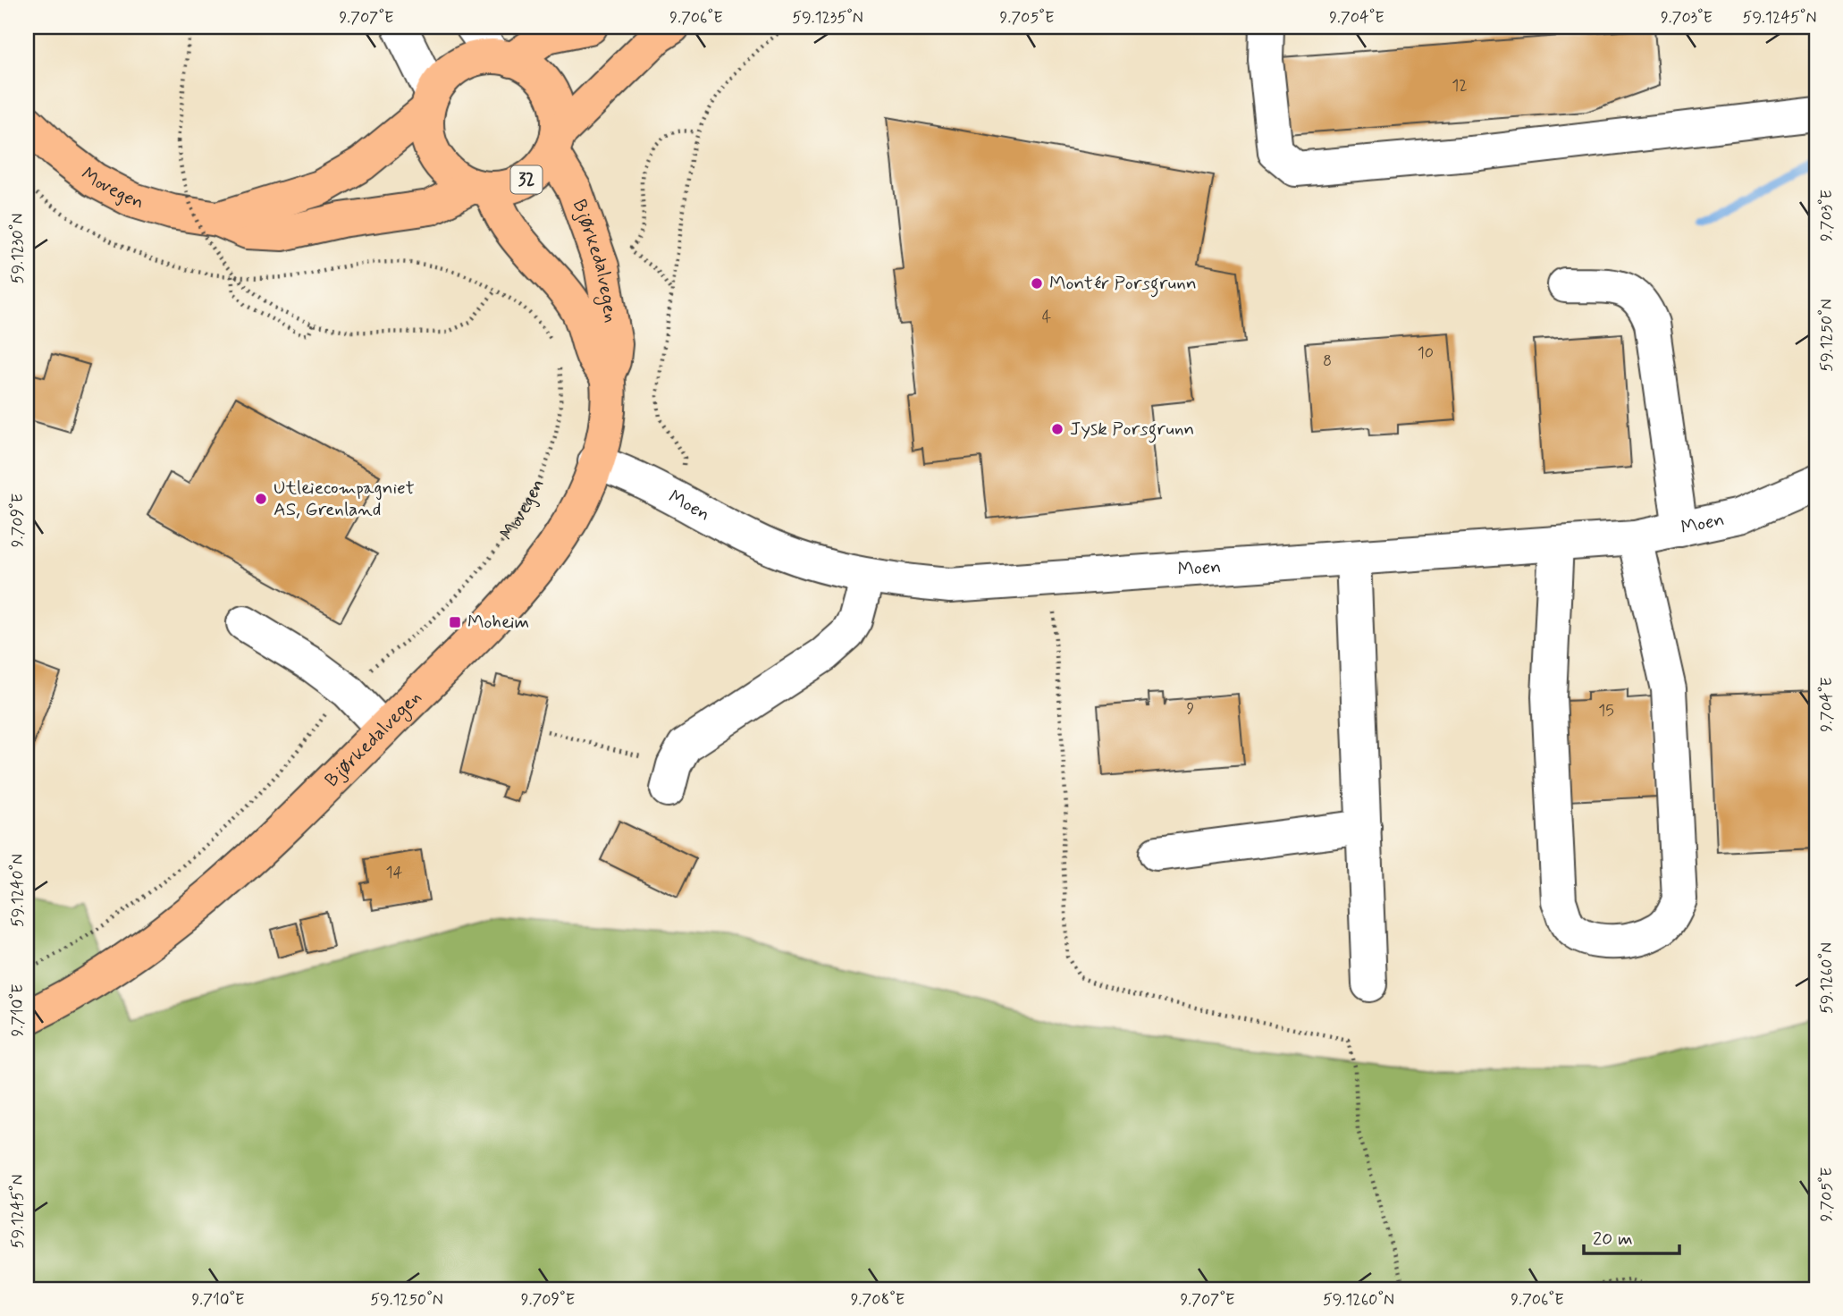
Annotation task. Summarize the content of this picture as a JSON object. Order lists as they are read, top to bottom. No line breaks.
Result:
{"streets":{"main road":["32","Movegen","Bjørkedalvegen"],"street":["Moen"]},"crossings":[["32","Movegen"],["32","Bjørkedalvegen"],["Movegen","Bjørkedalvegen"],["Bjørkedalvegen","Moen"]],"places":{"other":["Montér Porsgrunn","Jysk Porsgrunn","Utleiecompagniet AS, Grenland"],"transit":["Moheim"]},"house_numbers":["12","4","10","8","9","15","14"],"scale_bar":"20 m","coordinates":["9.707°E","9.706°E","59.1235°N","9.705°E","9.704°E","9.703°E","59.1245°N","59.1230°N","59.1250°N","9.709°E","59.1240°N","59.1260°N","9.710°E","9.708°E"]}
